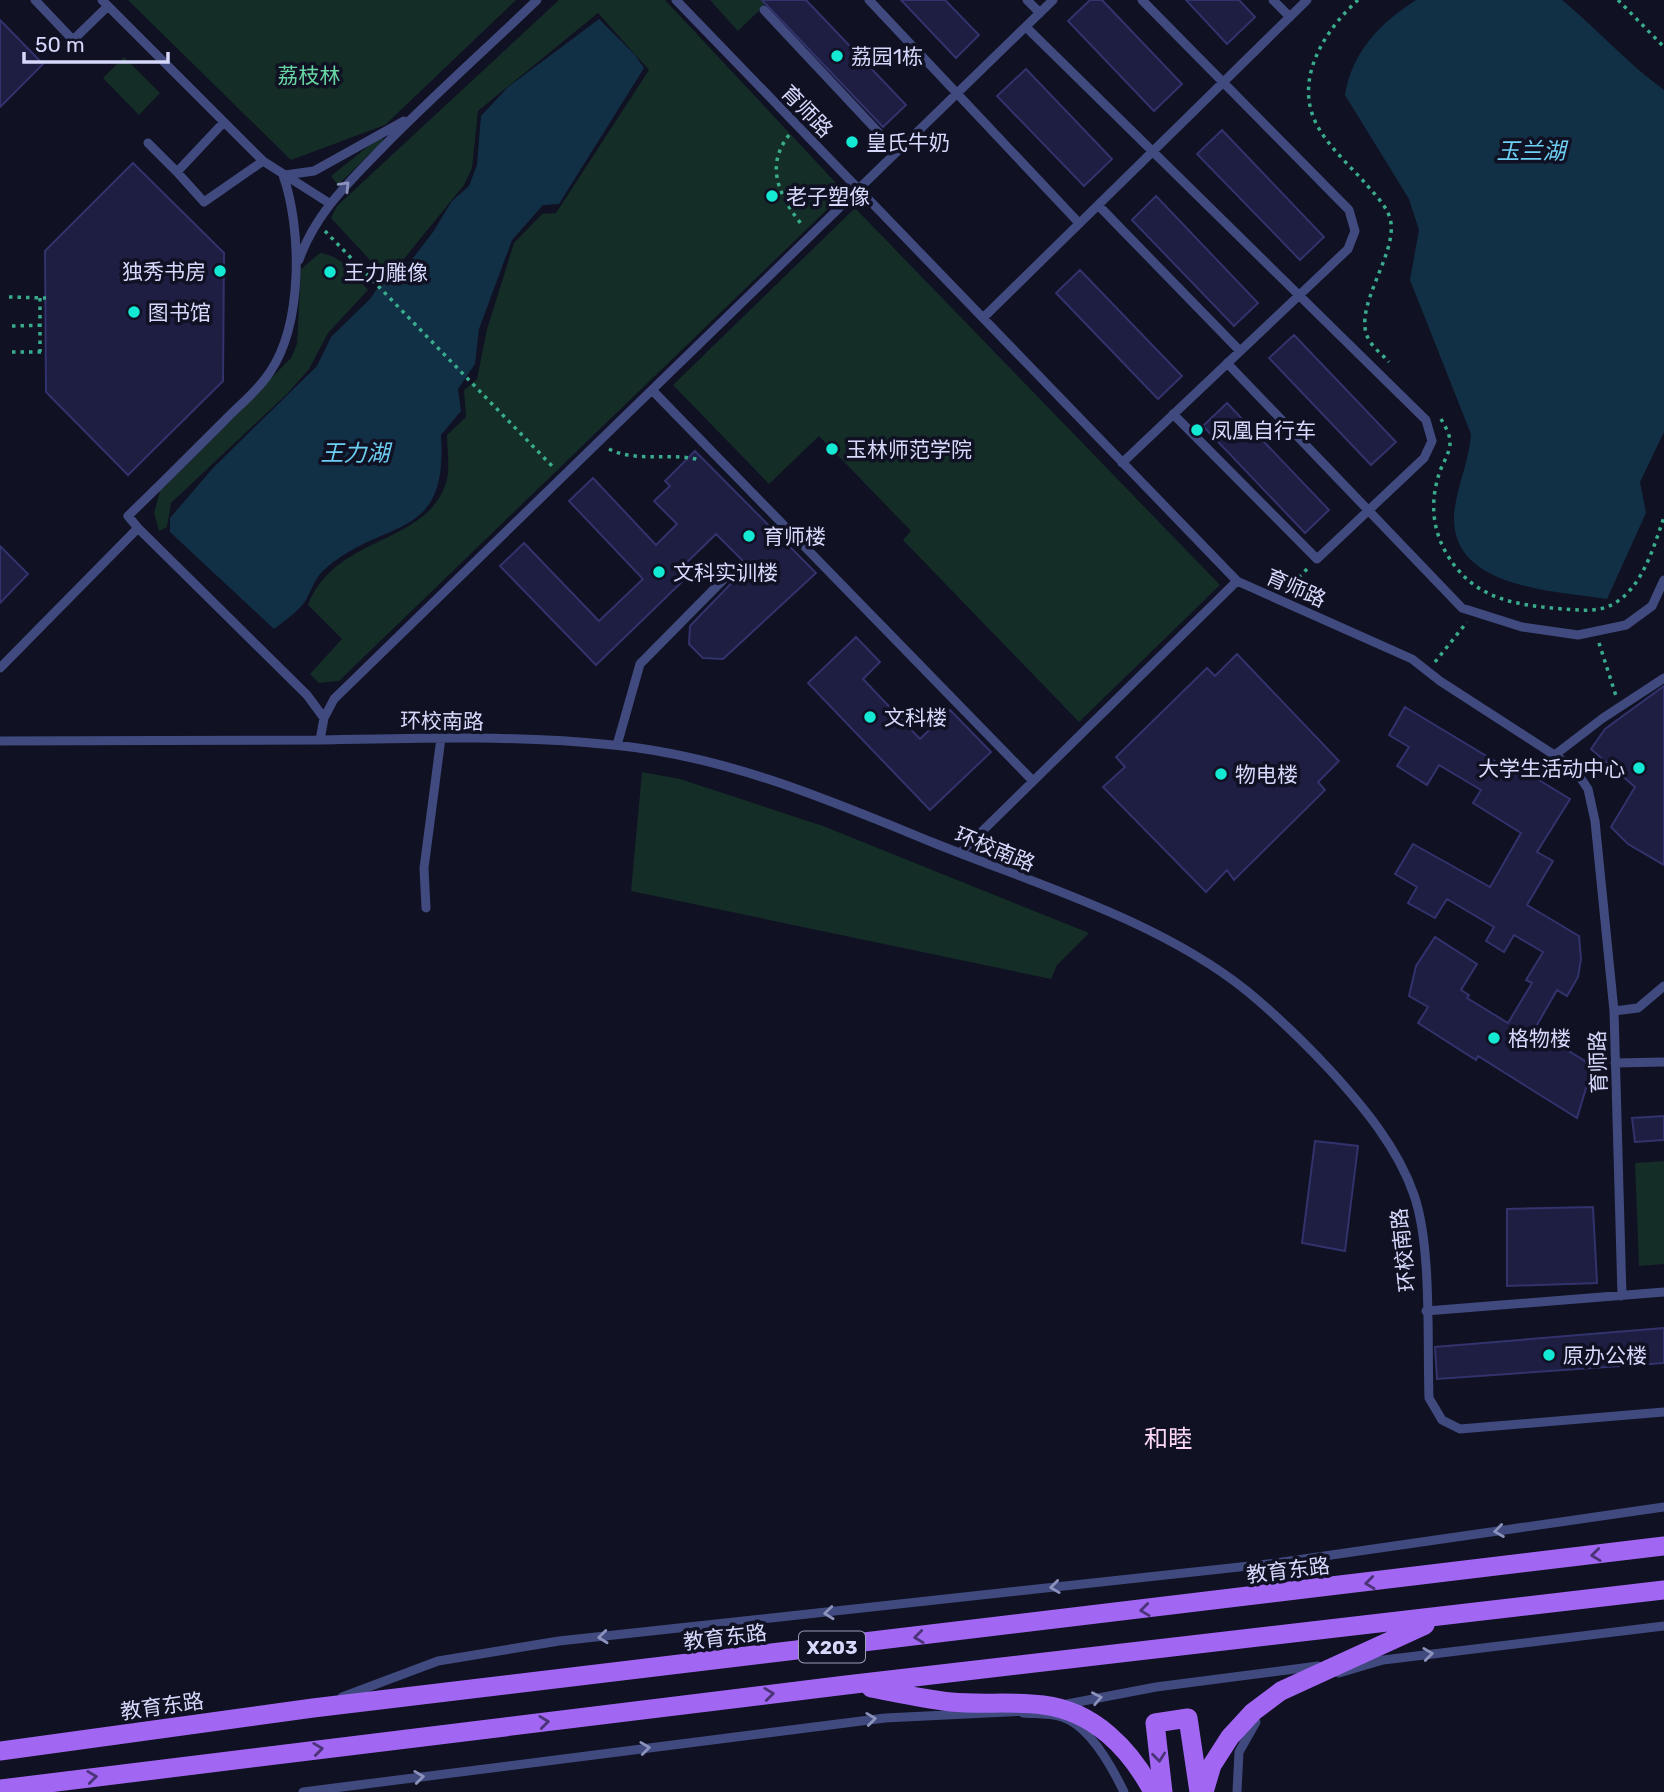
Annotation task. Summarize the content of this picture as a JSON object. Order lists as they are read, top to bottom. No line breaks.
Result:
{"streets":{"main road":["教育东路","X203"],"lane":["育师路","环校南路"]},"districts":["和睦"],"water":["玉兰湖","王力湖"],"parks":["荔枝林"],"places":["荔园1栋","皇氏牛奶","老子塑像","独秀书房","王力雕像","图书馆","凤凰自行车","玉林师范学院","育师楼","文科实训楼","文科楼","大学生活动中心","物电楼","格物楼","原办公楼"],"scale_bar":"50 m"}
